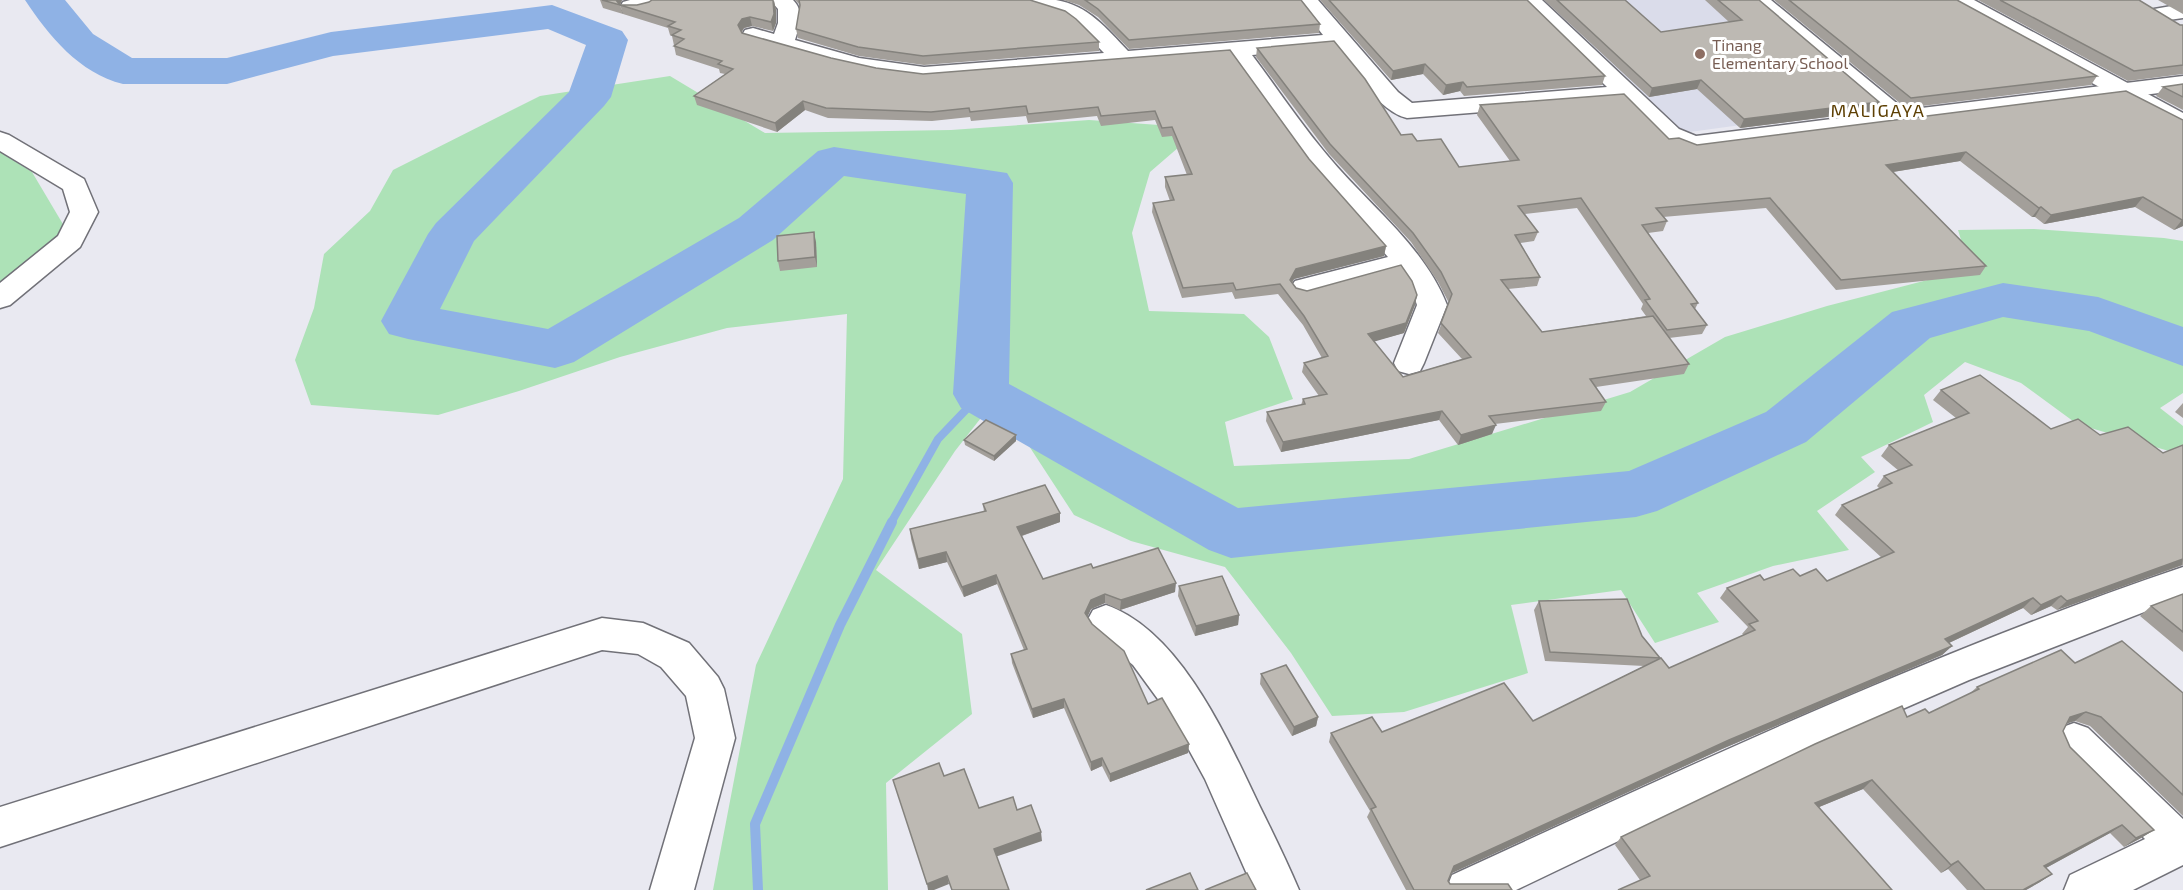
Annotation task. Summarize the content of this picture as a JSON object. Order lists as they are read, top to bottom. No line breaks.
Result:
{"districts":["MALIGAYA"],"places":["Tinang Elementary School"]}
